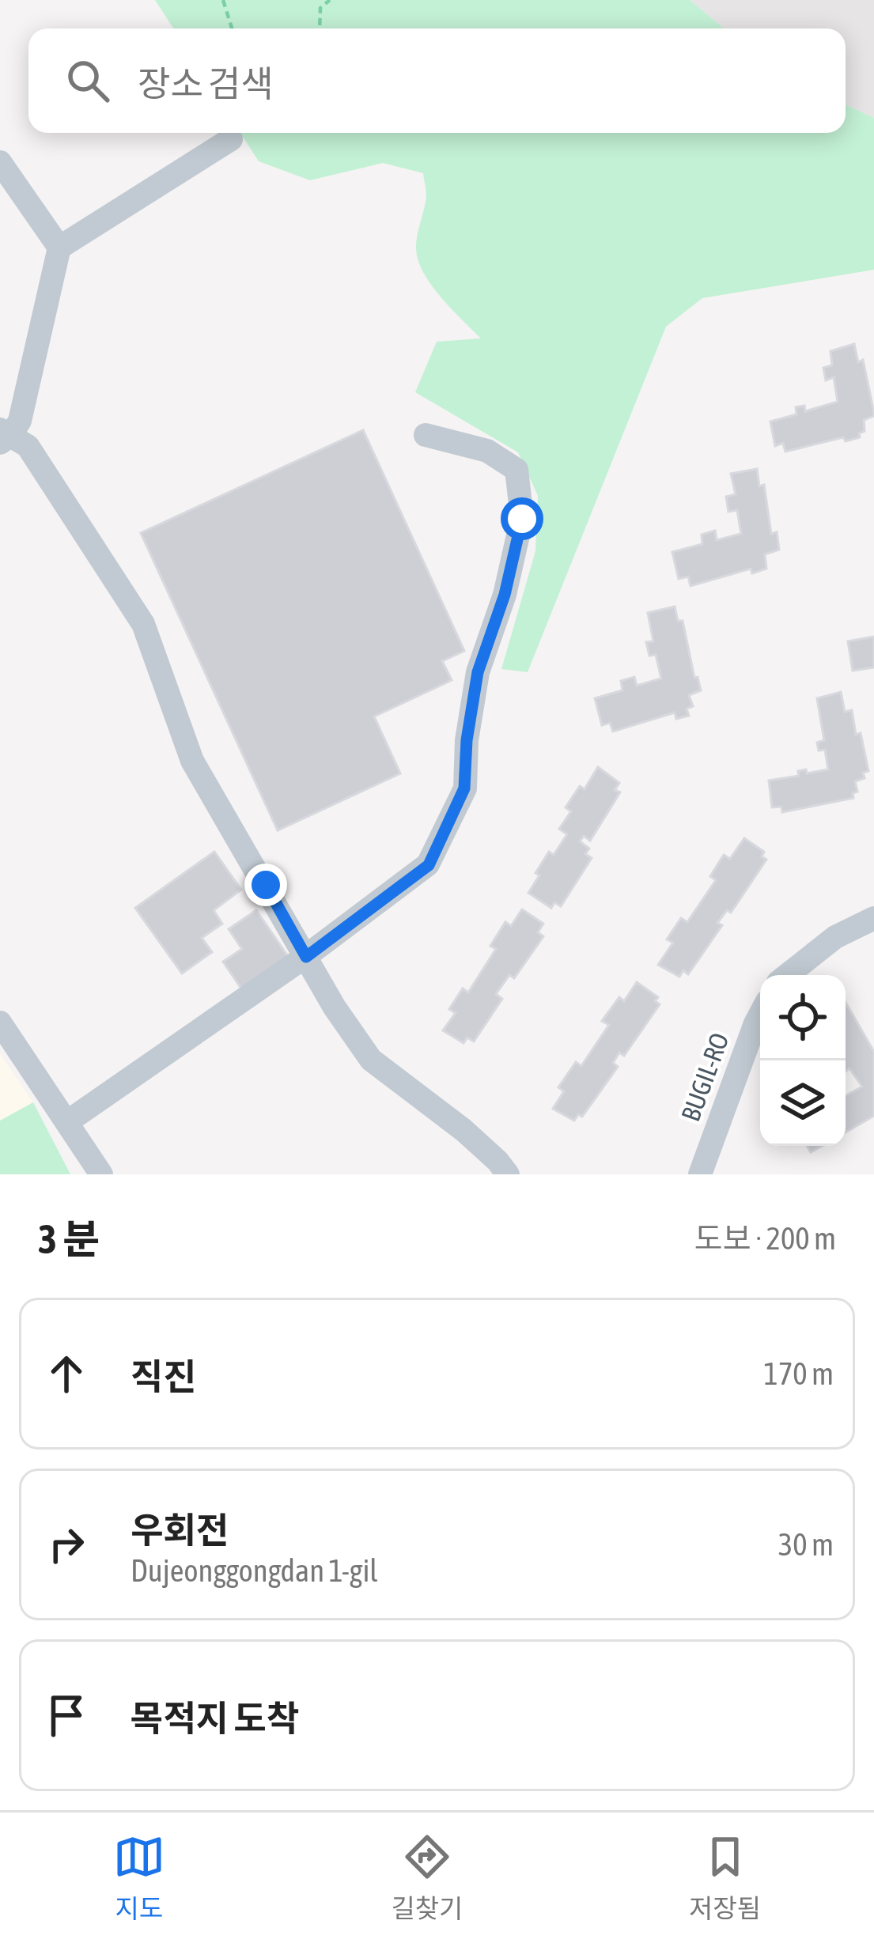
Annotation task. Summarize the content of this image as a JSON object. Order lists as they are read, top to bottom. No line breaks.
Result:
{"streets":{"street":["BUGIL-RO"]},"page":{"search":"장소 검색","heading":["3 분","도보 · 200 m"],"list":[["직진","170 m"],["우회전","Dujeonggongdan 1-gil","30 m"],"목적지 도착"],"nav":["지도","길찾기","저장됨"]}}
